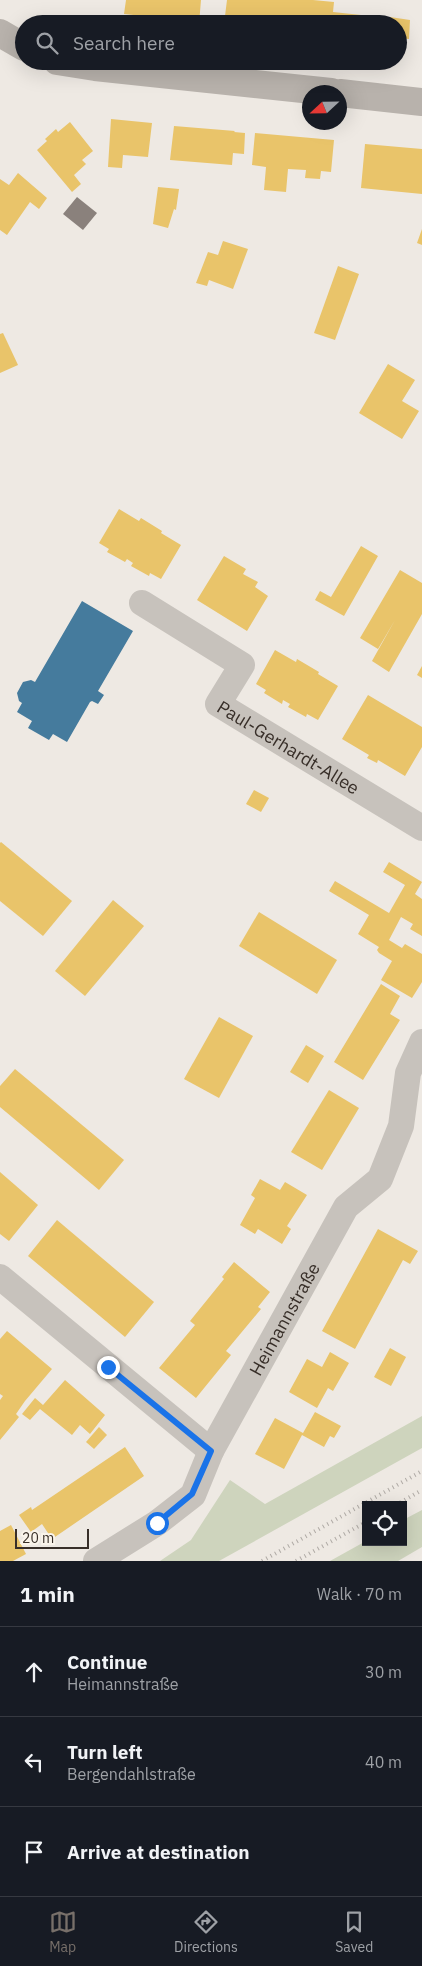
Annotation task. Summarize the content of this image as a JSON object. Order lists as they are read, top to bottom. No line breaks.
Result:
{"streets":{"street":["Paul-Gerhardt-Allee","Heimannstraße"]},"scale_bar":"20 m","north":"left","page":{"search":"Search here","scale":"20 m","heading":["1 min","Walk · 70 m"],"list":[["Continue","Heimannstraße","30 m"],["Turn left","Bergendahlstraße","40 m"],"Arrive at destination"],"nav":["Map","Directions","Saved"]}}
